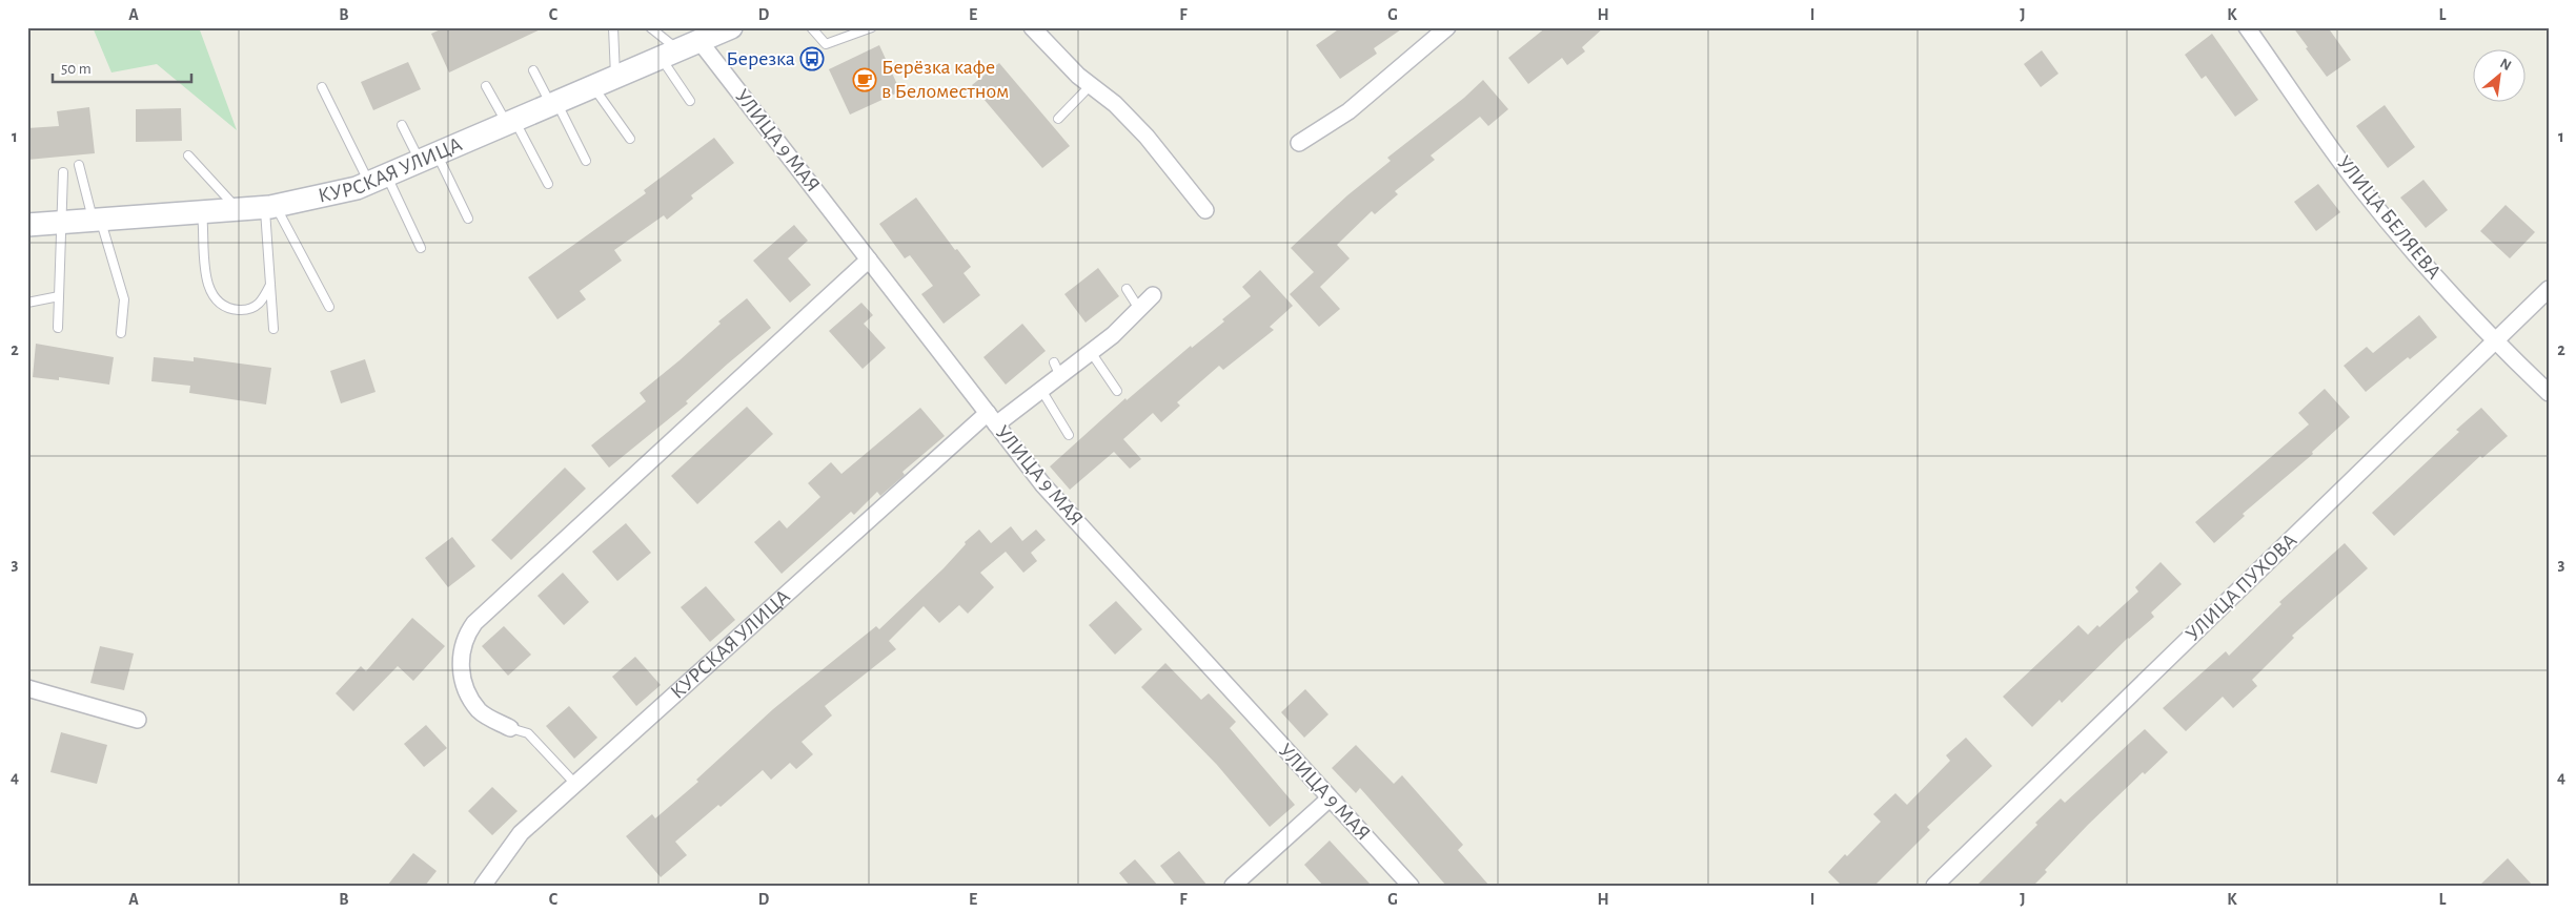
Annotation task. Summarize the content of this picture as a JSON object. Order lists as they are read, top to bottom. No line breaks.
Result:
{"streets":{"street":["УЛИЦА 9 МАЯ","КУРСКАЯ УЛИЦА","УЛИЦА БЕЛЯЕВА","УЛИЦА ПУХОВА"]},"crossings":[["УЛИЦА 9 МАЯ","КУРСКАЯ УЛИЦА"],["УЛИЦА БЕЛЯЕВА","УЛИЦА ПУХОВА"]],"places":{"bus stop":["Березка"],"cafe":["Берёзка кафе в Беломестном"]},"scale_bar":"50 m","north":"top right","grid":{"columns":["A","B","C","D","E","F","G","H","I","J","K","L"],"rows":["1","2","3","4"]}}
